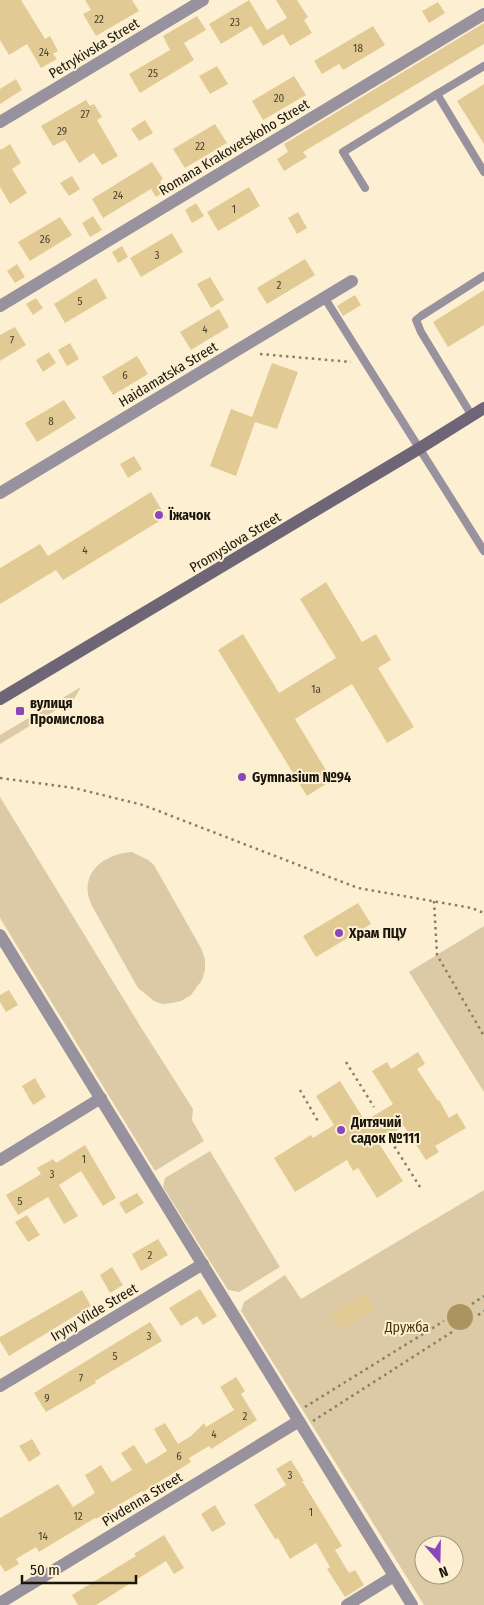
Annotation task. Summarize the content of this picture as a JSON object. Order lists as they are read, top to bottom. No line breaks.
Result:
{"streets":{"street":["Petrykivska Street","Romana Krakovetskoho Street","Haidamatska Street","Promyslova Street","Iryny Vilde Street","Pivdenna Street"]},"parks":["Дружба"],"places":{"other":["Їжачок","Gymnasium №94","Храм ПЦУ","Дитячий садок №111"],"transit":["вулиця Промислова"]},"house_numbers":["22","23","18","24","25","20","27","29","22","24","1","26","3","2","5","4","7","6","8","4","1а","1","3","5","2","3","5","7","9","2","4","6","3","1","12","14"],"scale_bar":"50 m","north":"bottom"}
